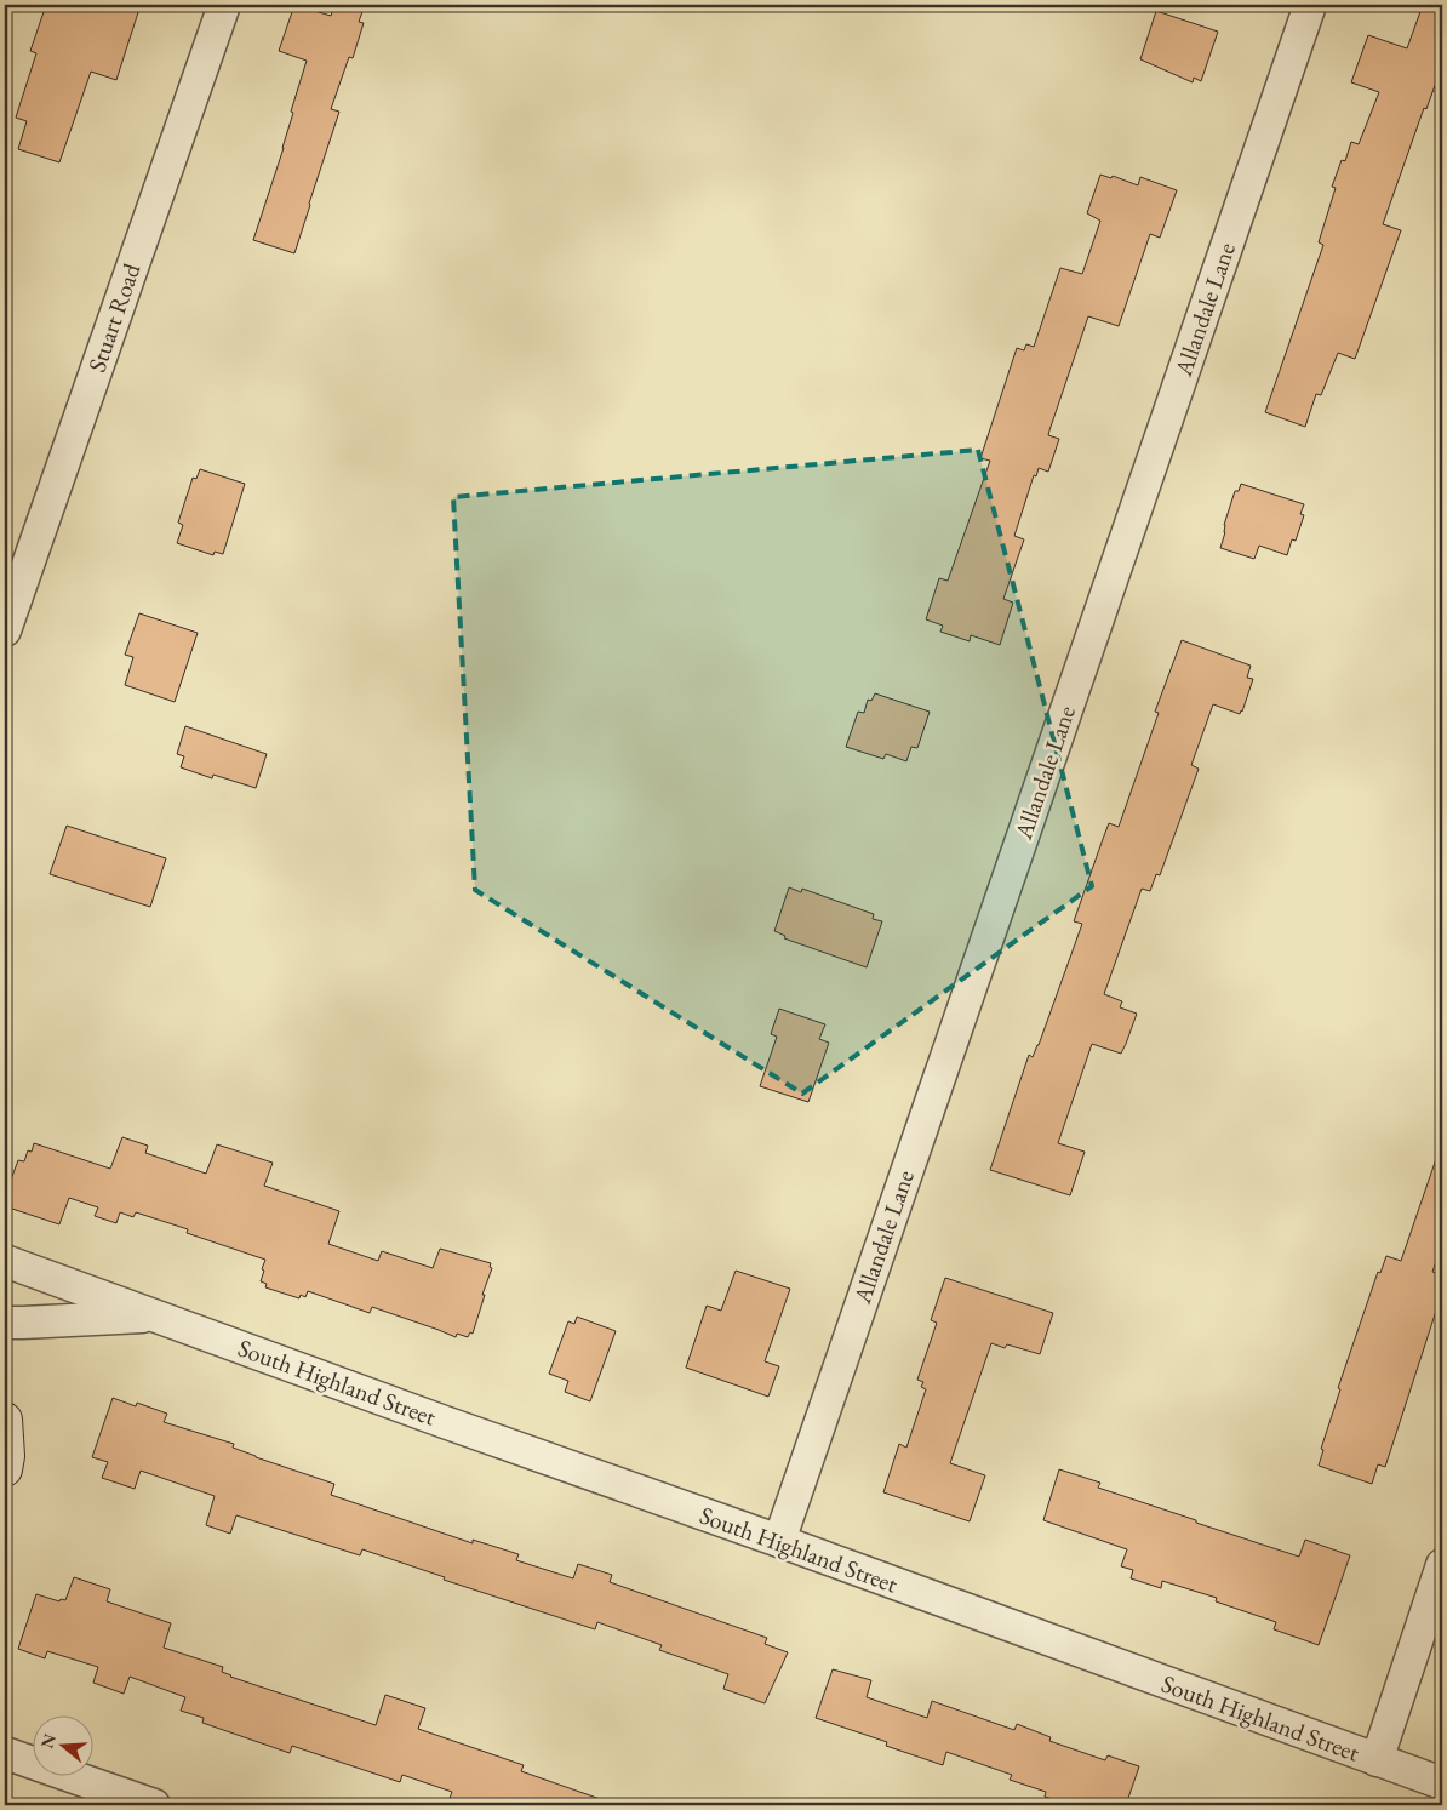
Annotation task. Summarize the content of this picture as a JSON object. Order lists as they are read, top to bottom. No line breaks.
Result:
{"streets":{"street":["Allandale Lane","Stuart Road","South Highland Street"]},"crossings":[["Allandale Lane","South Highland Street"]],"north":"left"}
